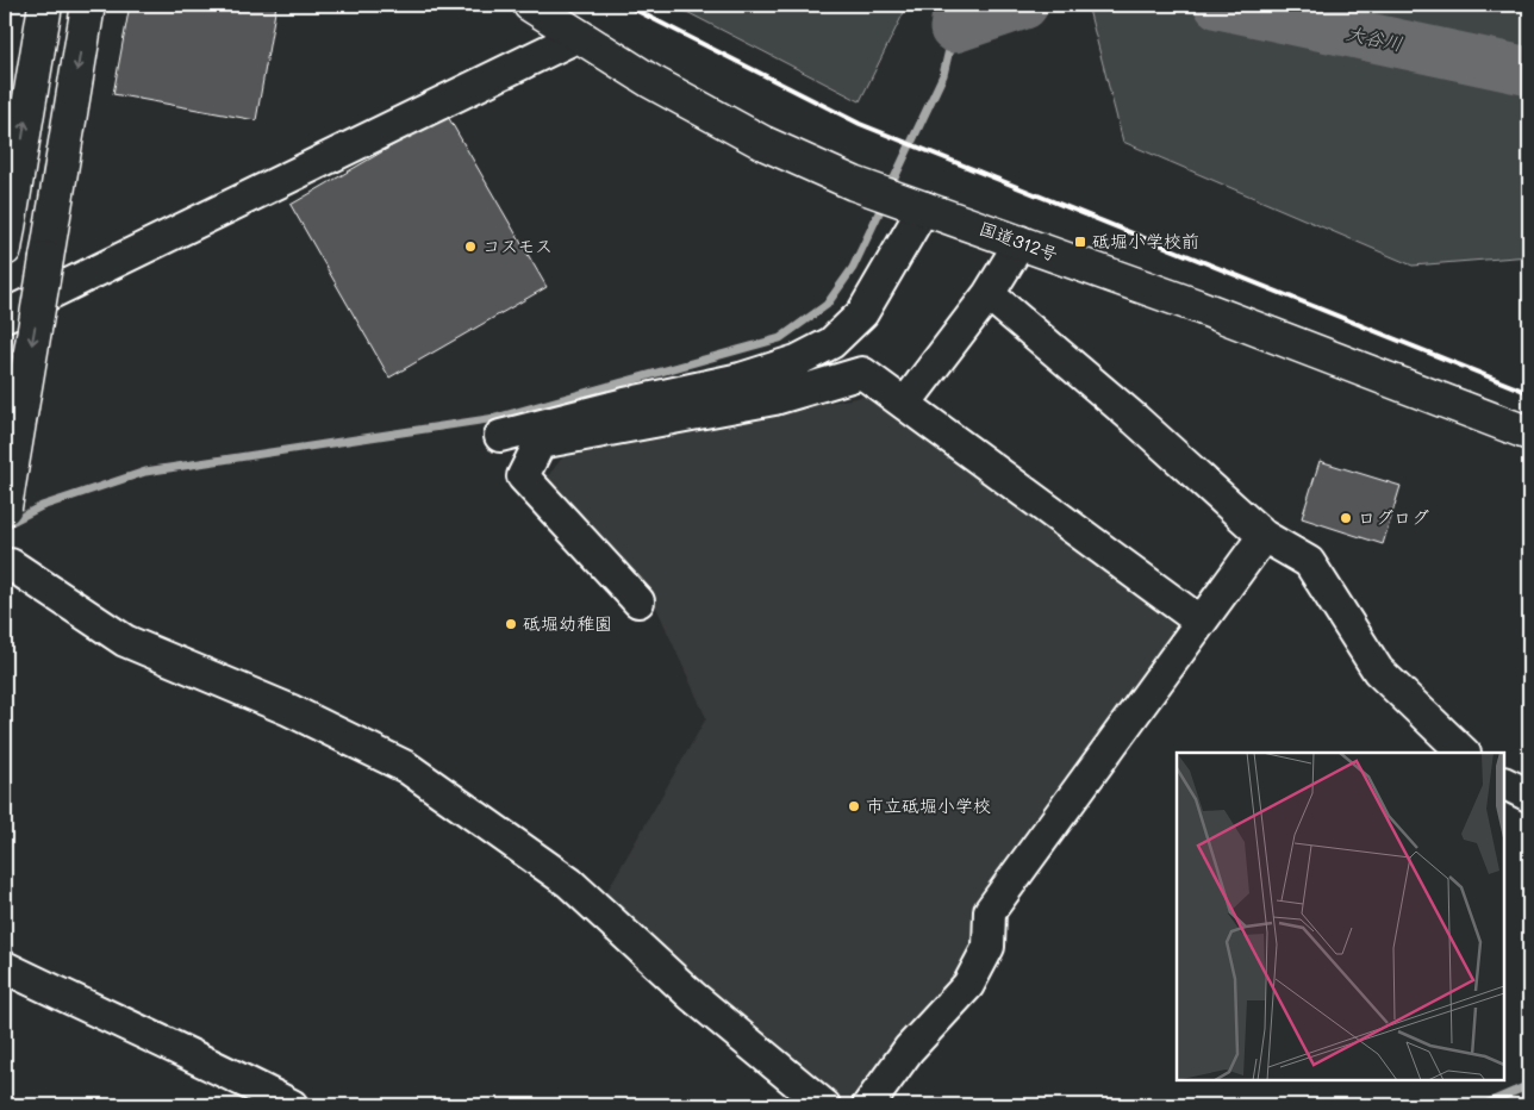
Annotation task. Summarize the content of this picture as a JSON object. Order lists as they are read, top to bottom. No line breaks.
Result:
{"streets":{"highway":["国道312号"]},"water":["大谷川"],"places":{"transit":["砥堀小学校前"],"other":["コスモス","ログログ","砥堀幼稚園","市立砥堀小学校"]}}
